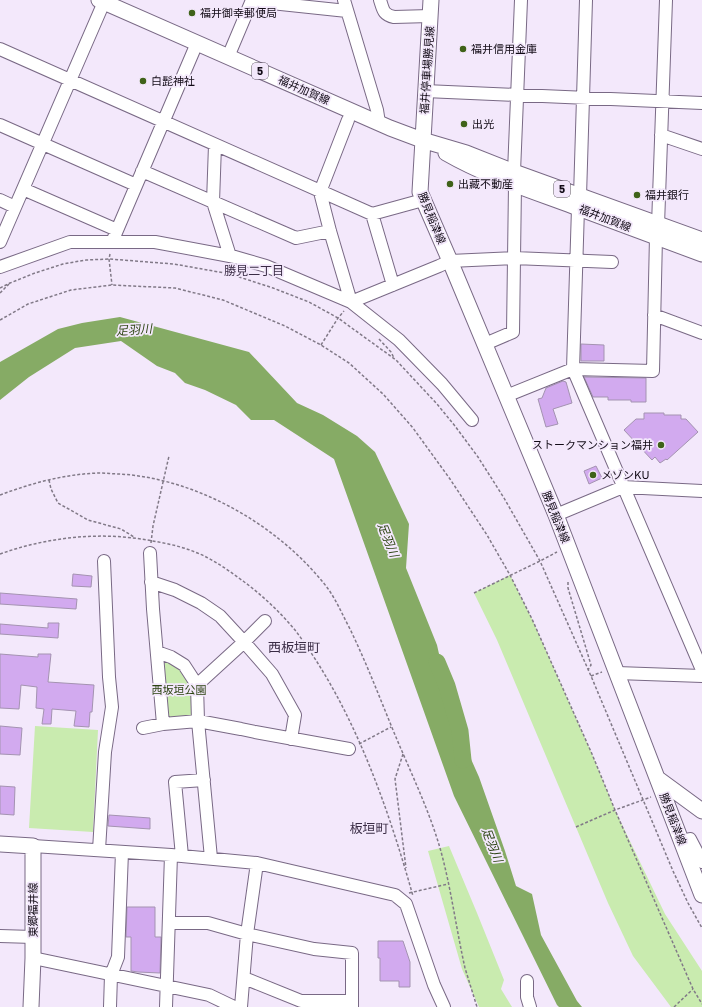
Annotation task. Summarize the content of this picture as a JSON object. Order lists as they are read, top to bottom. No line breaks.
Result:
{"streets":{"main road":["福井停車場勝見線","5","福井加賀線","勝見稲津線","東郷福井線"]},"crossings":[["福井停車場勝見線","福井加賀線"],["福井停車場勝見線","勝見稲津線"],["福井加賀線","勝見稲津線"]],"districts":["勝見二丁目","西板垣町","板垣町"],"water":["足羽川"],"parks":["西坂垣公園"],"places":["福井御幸郵便局","福井信用金庫","白髭神社","出光","出藏不動産","福井銀行","ストークマンション福井","メゾンKU"]}
